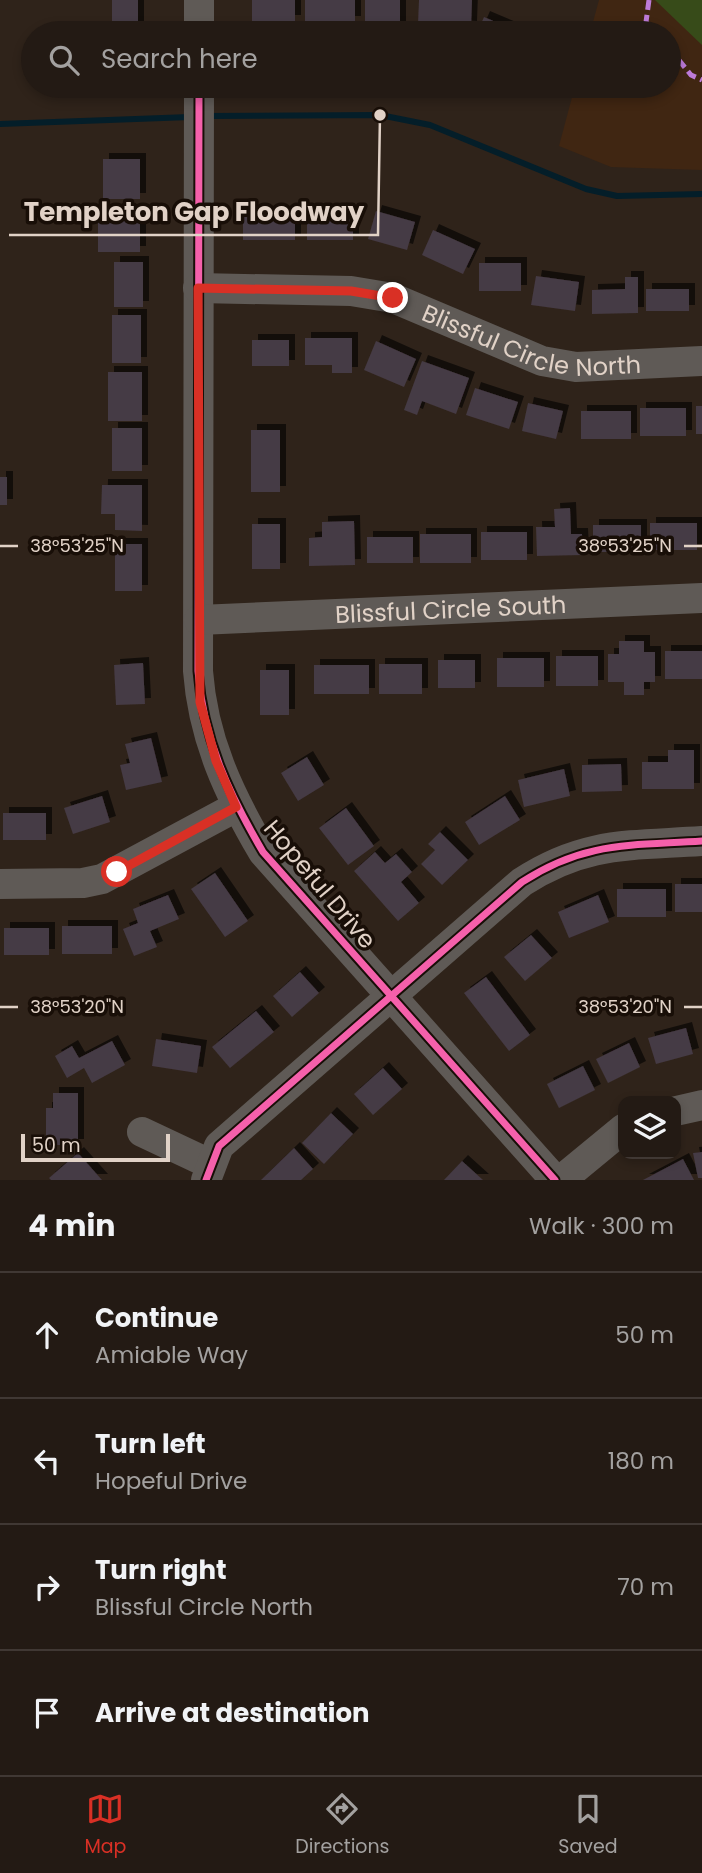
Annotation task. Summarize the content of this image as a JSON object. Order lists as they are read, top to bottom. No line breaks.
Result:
{"streets":{"street":["Blissful Circle North","Blissful Circle South","Hopeful Drive"]},"crossings":[["Blissful Circle North","Hopeful Drive"],["Blissful Circle South","Hopeful Drive"]],"places":["Templeton Gap Floodway"],"scale_bar":"50 m","page":{"search":"Search here","scale":"50 m","heading":["4 min","Walk · 300 m"],"list":[["Continue","Amiable Way","50 m"],["Turn left","Hopeful Drive","180 m"],["Turn right","Blissful Circle North","70 m"],"Arrive at destination"],"nav":["Map","Directions","Saved"]},"coordinates":["38°53'25\"N","38°53'20\"N"]}
